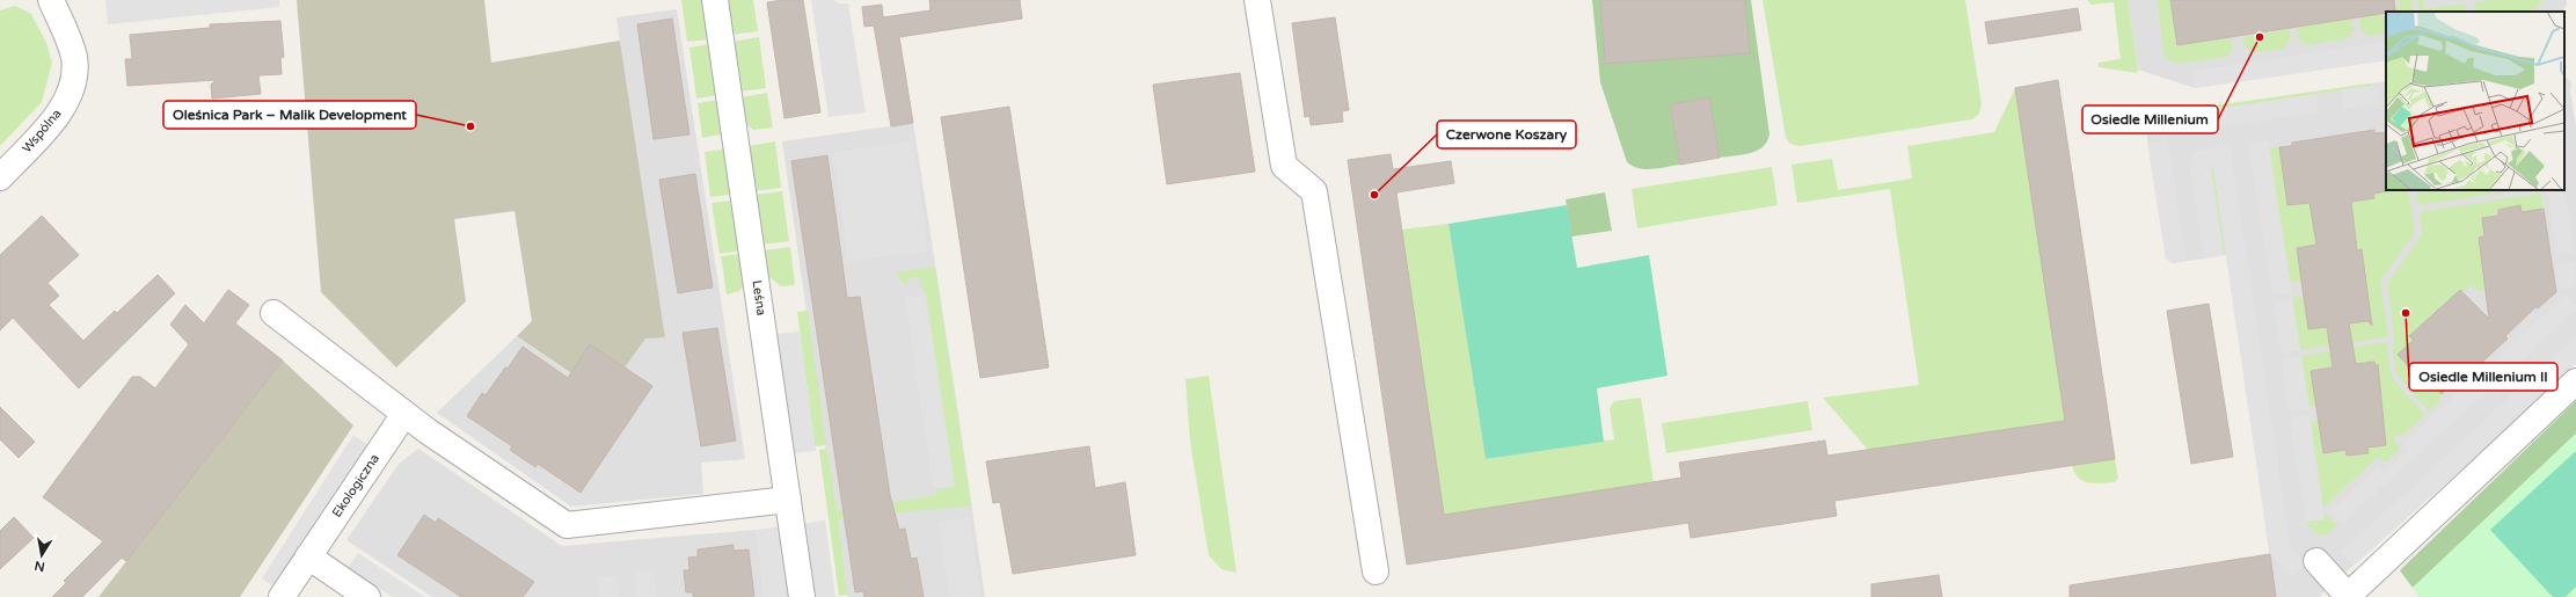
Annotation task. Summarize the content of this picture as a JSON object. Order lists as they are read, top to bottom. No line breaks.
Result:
{"streets":{"street":["Wspólna","Leśna","Ekologiczna"]},"places":["Osiedle Millenium","Oleśnica Park – Malik Development","Czerwone Koszary","Osiedle Millenium II"],"north":"bottom"}
